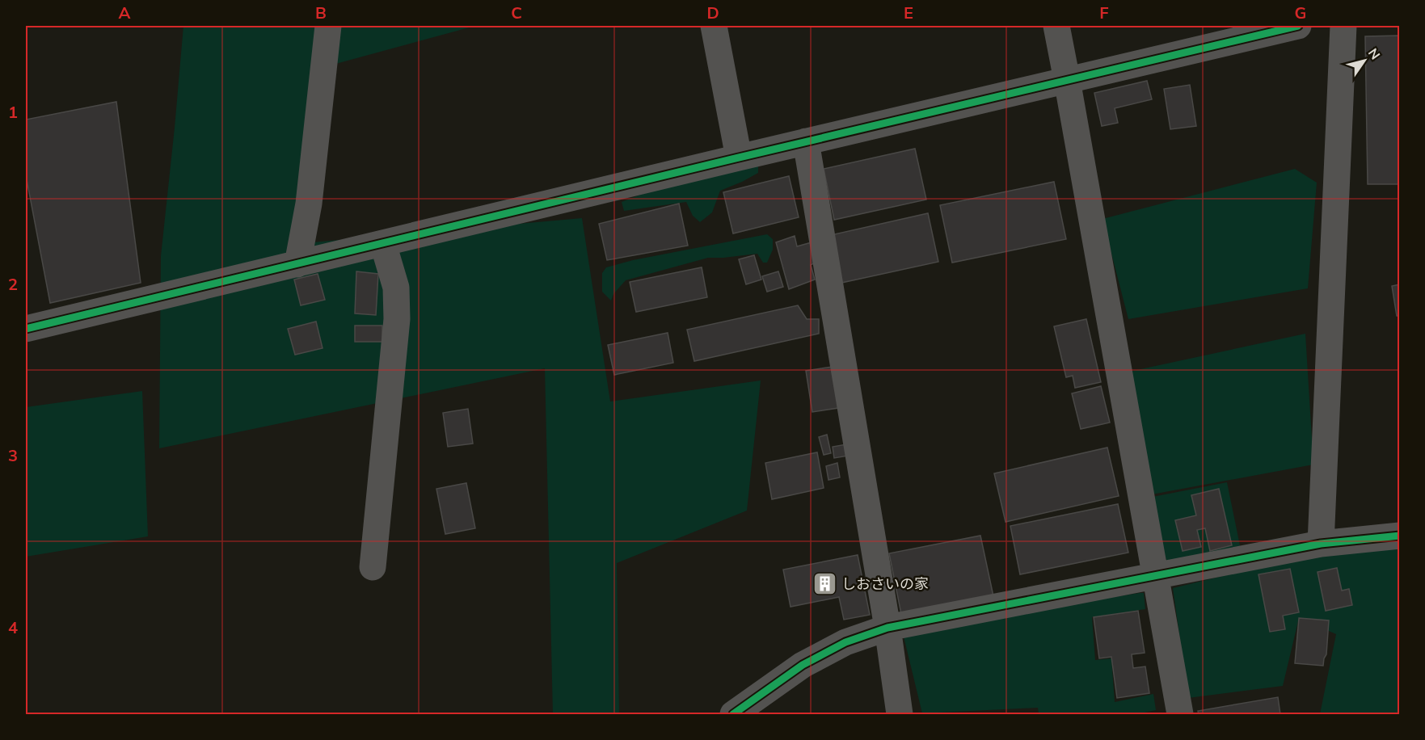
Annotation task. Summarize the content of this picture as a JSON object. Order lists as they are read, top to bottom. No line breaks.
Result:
{"places":{"building":["しおさいの家"]},"north":"top right","grid":{"columns":["A","B","C","D","E","F","G"],"rows":["1","2","3","4"]}}
